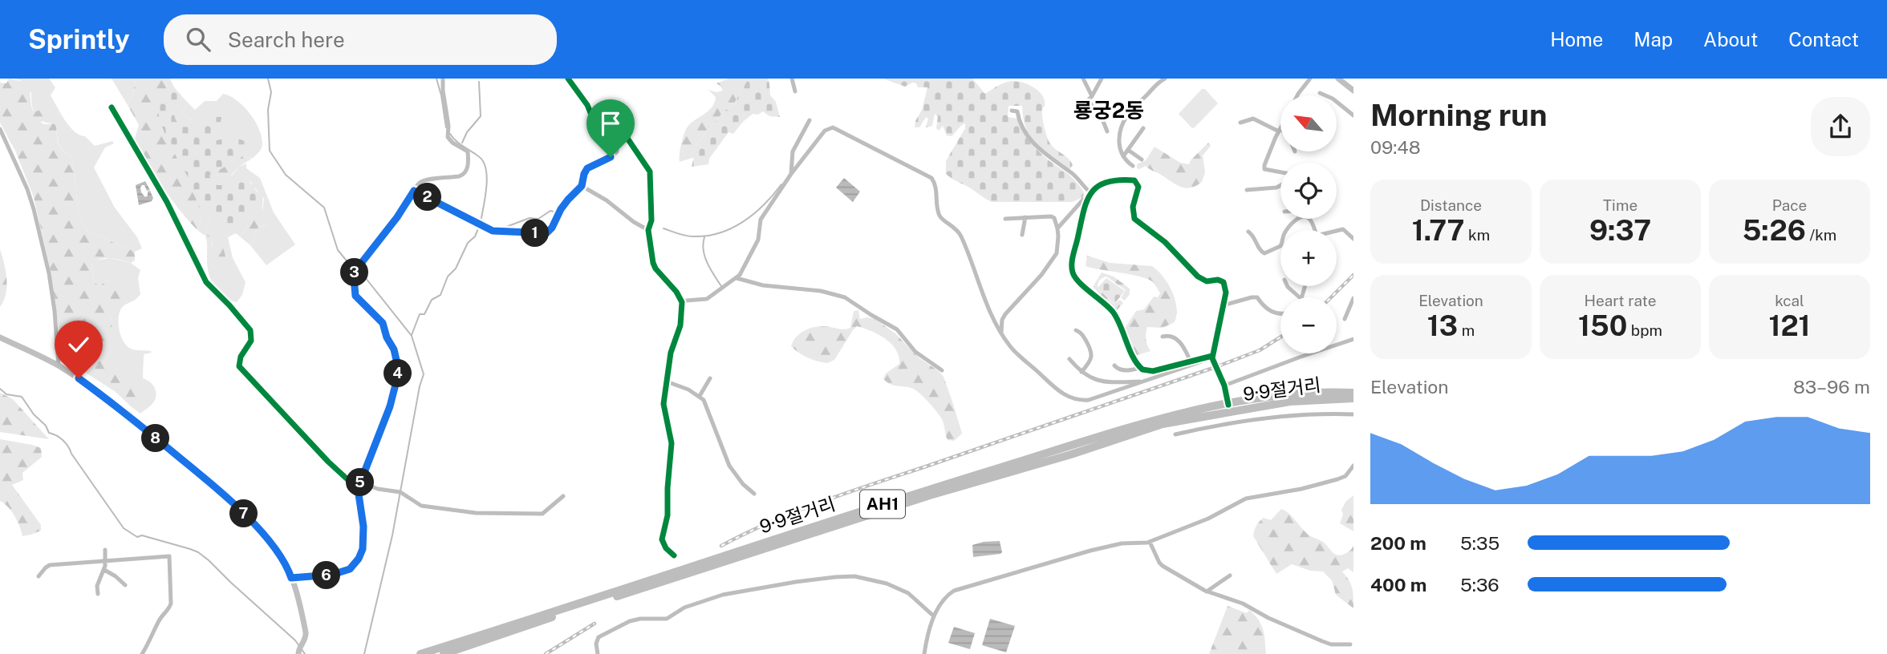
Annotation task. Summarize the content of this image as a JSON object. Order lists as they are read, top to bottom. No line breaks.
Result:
{"streets":{"highway":["9·9절거리","AH1"]},"districts":["룡궁2동"],"north":"top left","page":{"header":"Sprintly","search":"Search here","nav":["Home","Map","About","Contact"],"heading":["Morning run","09:48"],"map_buttons":["+","−"],"stats":[["Distance","1.77 km"],["Time","9:37"],["Pace","5:26 /km"],["Elevation","13 m"],["Heart rate","150 bpm"],["kcal","121"]],"pins":["2","1","3","4","8","5","7","6"],"chart":["Elevation","83–96 m"],"list":[{"name":"200 m","note":"5:35"},{"name":"400 m","note":"5:36"}]}}
